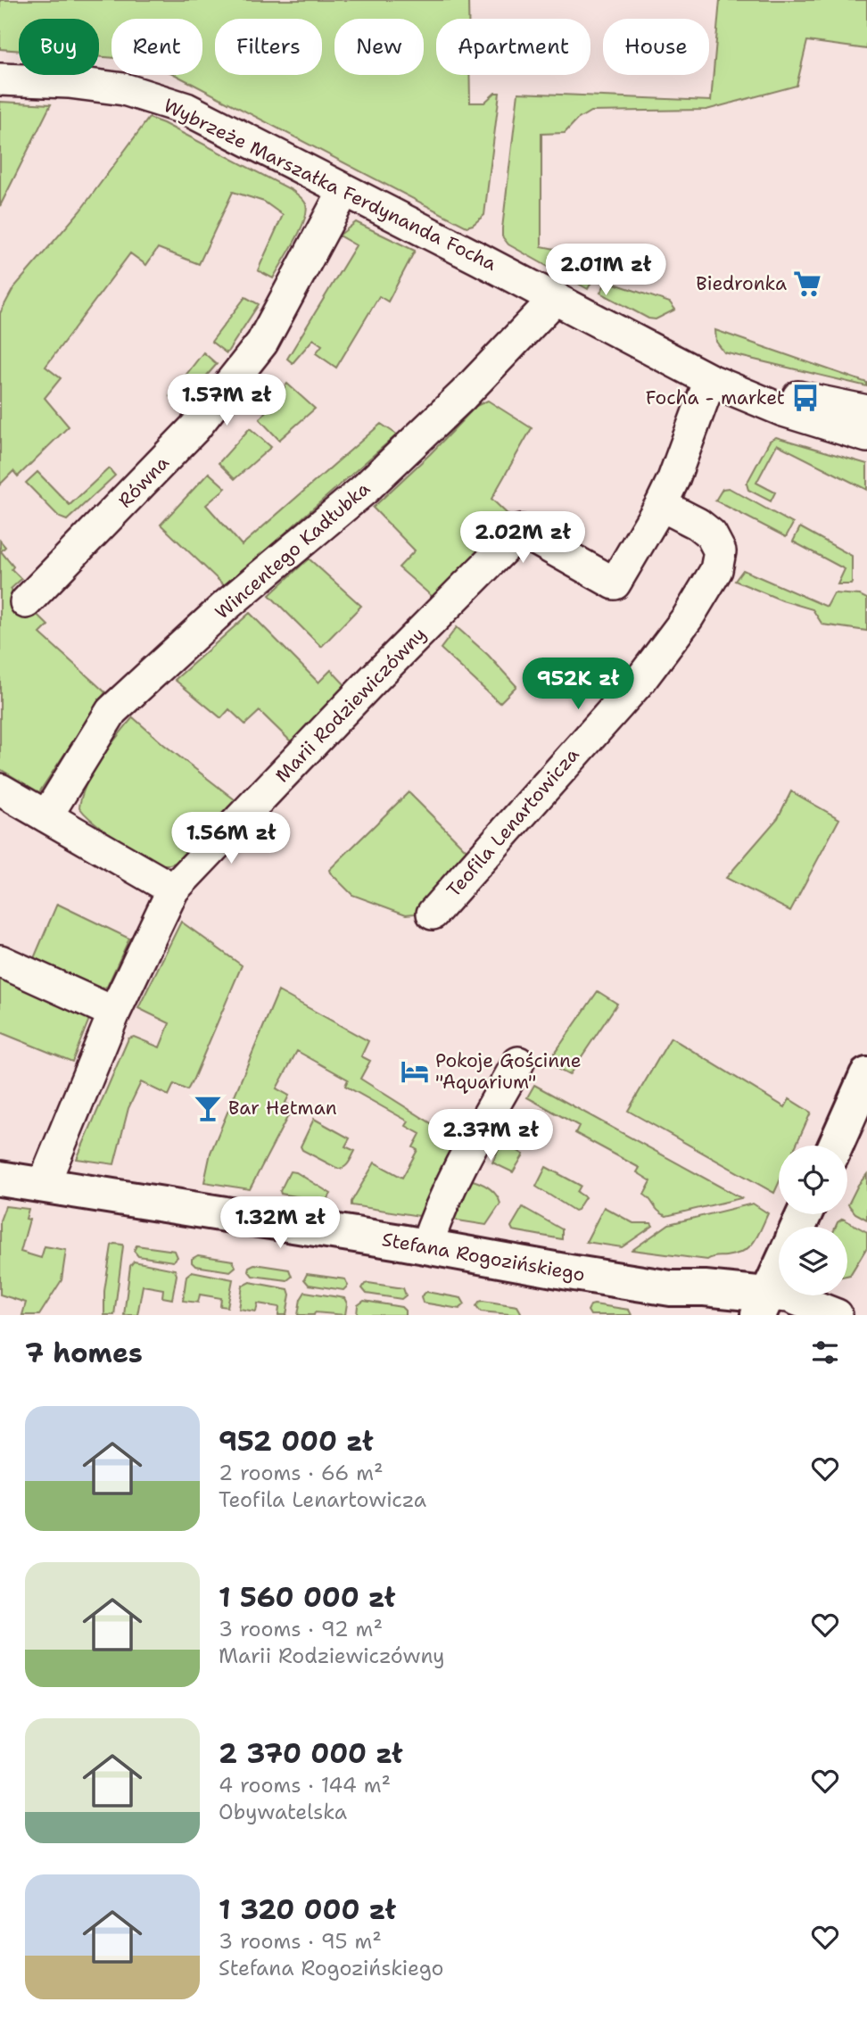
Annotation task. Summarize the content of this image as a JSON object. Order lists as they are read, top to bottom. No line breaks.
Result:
{"streets":{"street":["Wybrzeże Marszałka Ferdynanda Focha","Równa","Wincentego Kadłubka","Marii Rodziewiczówny","Teofila Lenartowicza","Stefana Rogozińskiego"]},"crossings":[["Wybrzeże Marszałka Ferdynanda Focha","Równa"],["Wybrzeże Marszałka Ferdynanda Focha","Wincentego Kadłubka"],["Wybrzeże Marszałka Ferdynanda Focha","Marii Rodziewiczówny"],["Marii Rodziewiczówny","Teofila Lenartowicza"],["Marii Rodziewiczówny","Stefana Rogozińskiego"]],"places":{"supermarket":["Biedronka"],"bus stop":["Focha - market"],"hotel":["Pokoje Gościnne \"Aquarium\""],"bar":["Bar Hetman"]},"page":{"chip":["Buy","Rent","Filters","New","Apartment","House"],"price":["2.01M zł","1.57M zł","2.02M zł","952K zł","1.56M zł","2.37M zł","1.32M zł"],"heading":"7 homes","list":[{"name":"952 000 zł","note":"2 rooms · 66 m² · Teofila Lenartowicza"},{"name":"1 560 000 zł","note":"3 rooms · 92 m² · Marii Rodziewiczówny"},{"name":"2 370 000 zł","note":"4 rooms · 144 m² · Obywatelska"},{"name":"1 320 000 zł","note":"3 rooms · 95 m² · Stefana Rogozińskiego"}]}}
